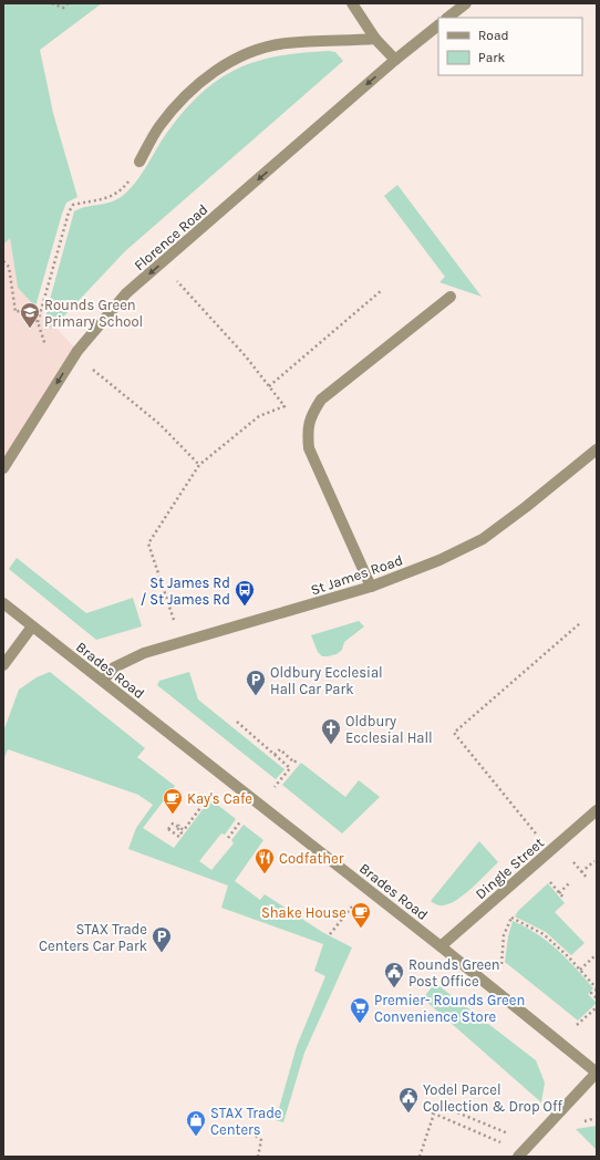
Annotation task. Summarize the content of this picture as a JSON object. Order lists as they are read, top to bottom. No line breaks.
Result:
{"streets":{"street":["Florence Road","St James Road","Brades Road","Dingle Street"]},"crossings":[["St James Road","Brades Road"],["Brades Road","Dingle Street"]],"one_way":["Florence Road"],"places":{"school or university":["Rounds Green Primary School"],"bus stop":["St James Rd / St James Rd"],"parking":["Oldbury Ecclesial Hall Car Park","STAX Trade Centers Car Park"],"church":["Oldbury Ecclesial Hall"],"cafe":["Kay's Cafe","Shake House"],"restaurant":["Codfather"],"public building":["Rounds Green Post Office","Yodel Parcel Collection & Drop Off"],"supermarket":["Premier- Rounds Green Convenience Store"],"shop":["STAX Trade Centers"]},"legend":["Road","Park"]}
